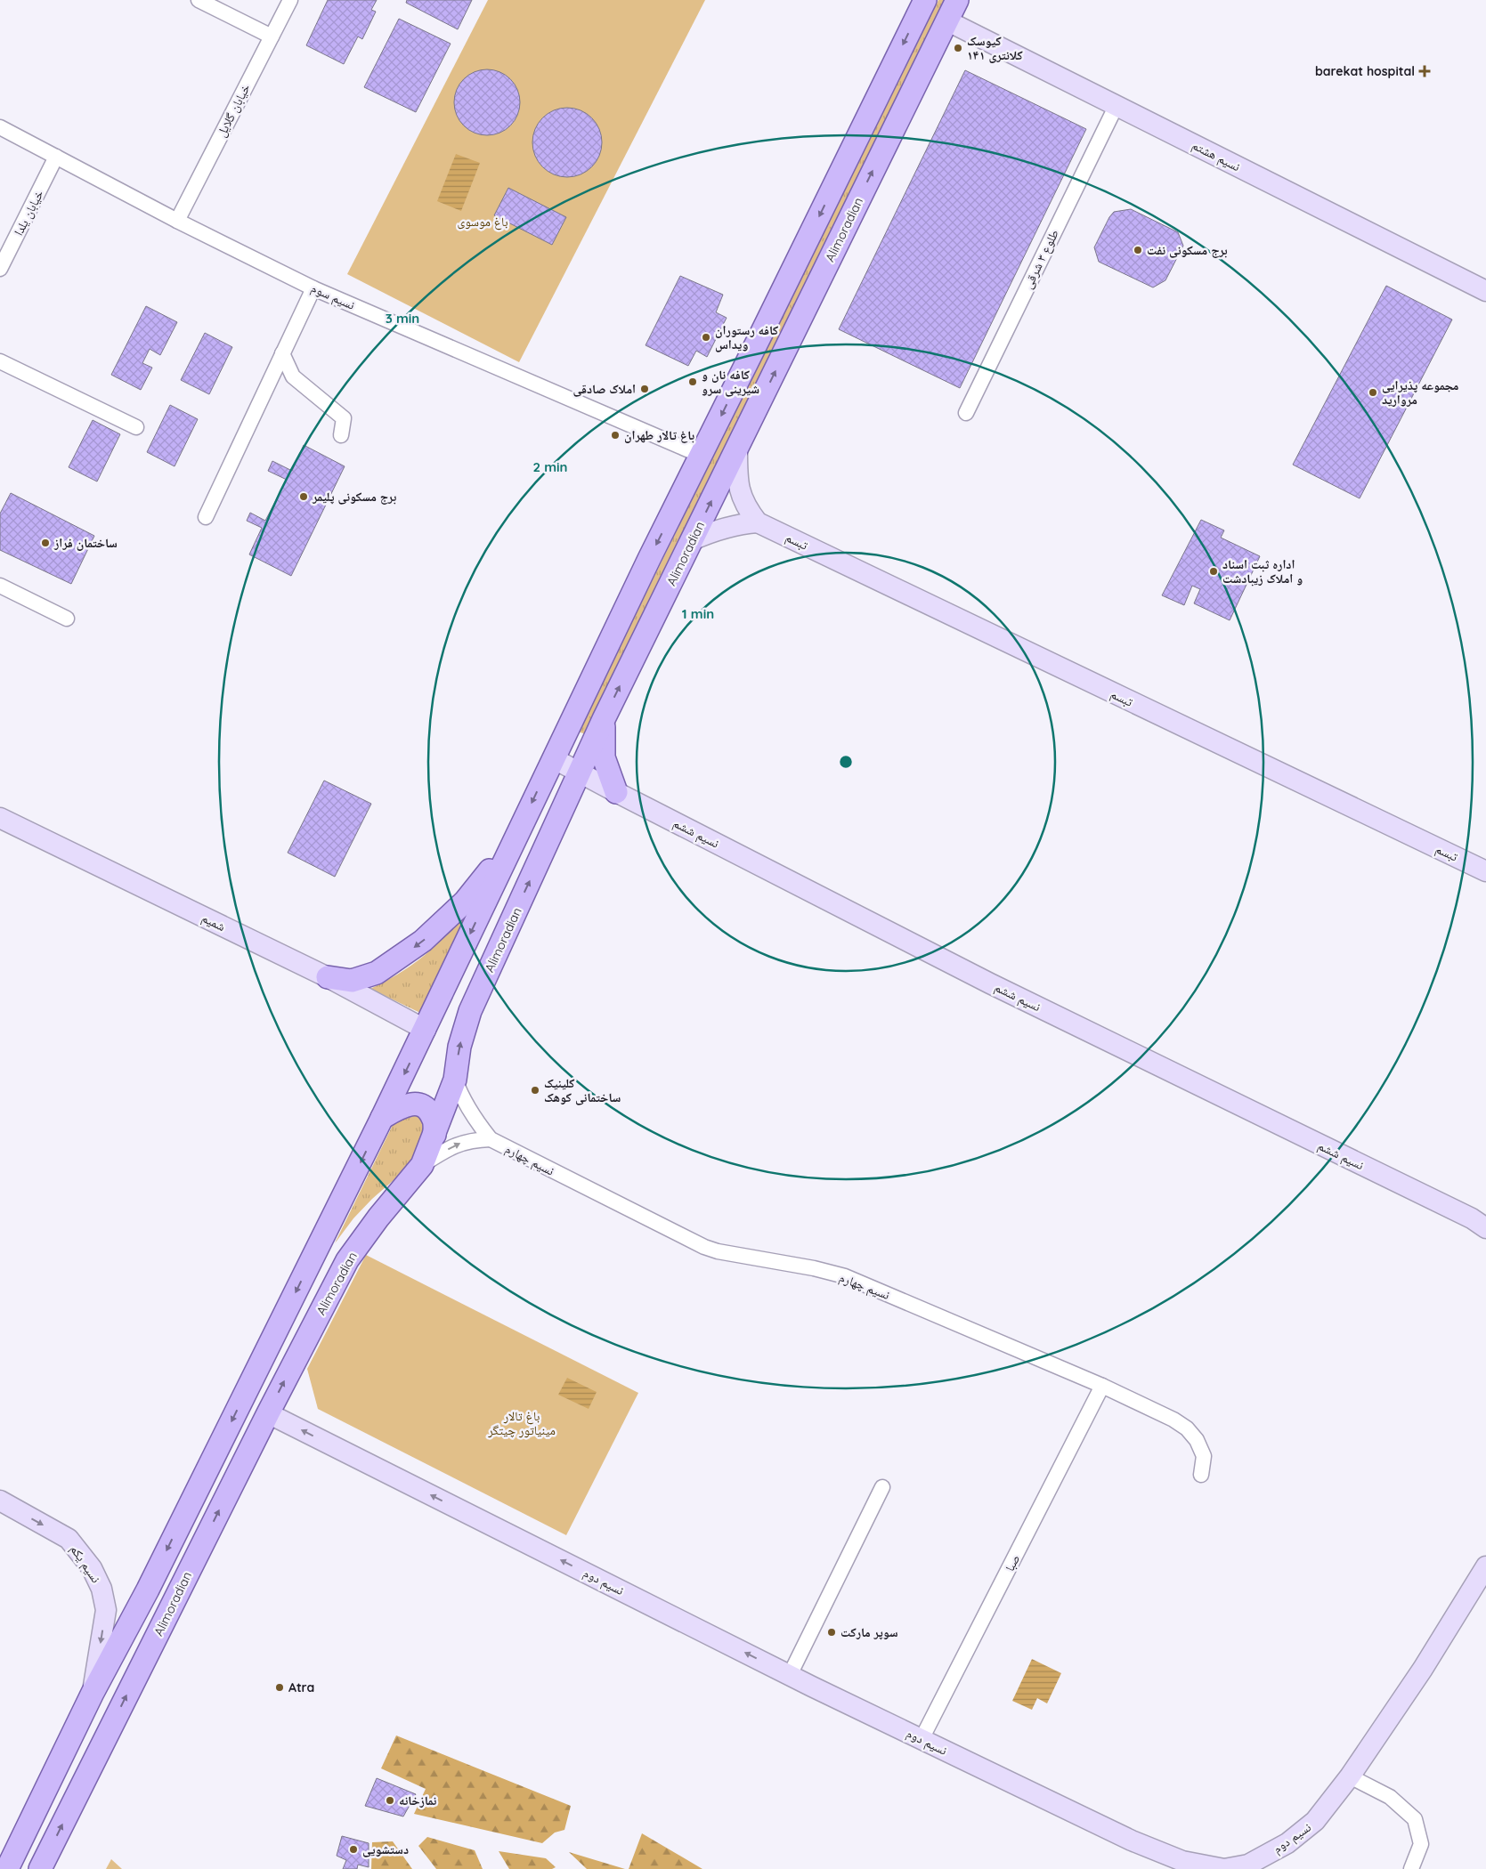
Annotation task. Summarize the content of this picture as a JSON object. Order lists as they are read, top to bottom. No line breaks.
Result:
{"streets":{"main road":["Alimoradian"],"street":["خیابان گلایل","نسیم هشتم","خیابان یلدا","طلوع ۳ شرقی","نسیم سوم","تبسم","نسیم ششم","شمیم","نسیم چهارم","صبا","نسیم یکم","نسیم دوم"]},"crossings":[["خیابان گلایل","نسیم سوم"],["نسیم هشتم","Alimoradian"],["نسیم هشتم","طلوع ۳ شرقی"],["خیابان یلدا","نسیم سوم"],["Alimoradian","تبسم"],["Alimoradian","نسیم ششم"],["Alimoradian","نسیم چهارم"],["Alimoradian","نسیم دوم"],["نسیم چهارم","صبا"],["صبا","نسیم دوم"]],"one_way":["نسیم یکم","نسیم دوم"],"parks":["باغ موسوی","باغ تالار مینیاتور چیتگر"],"places":{"other":["کیوسک کلانتری ۱۴۱","برج مسکونی نفت","کافه رستوران ویداس","کافه نان و شیرینی سرو","املاک صادقی","مجموعه پذیرایی مروارید","باغ تالار طهران","برج مسکونی پلیمر","ساختمان فراز","اداره ثبت اسناد و املاک زیبادشت","کلینیک ساختمانی کوهک","سوپر مارکت","Atra","نمازخانه","دستشویی"],"health":["barekat hospital"]},"rings":["3 min","2 min","1 min"]}
